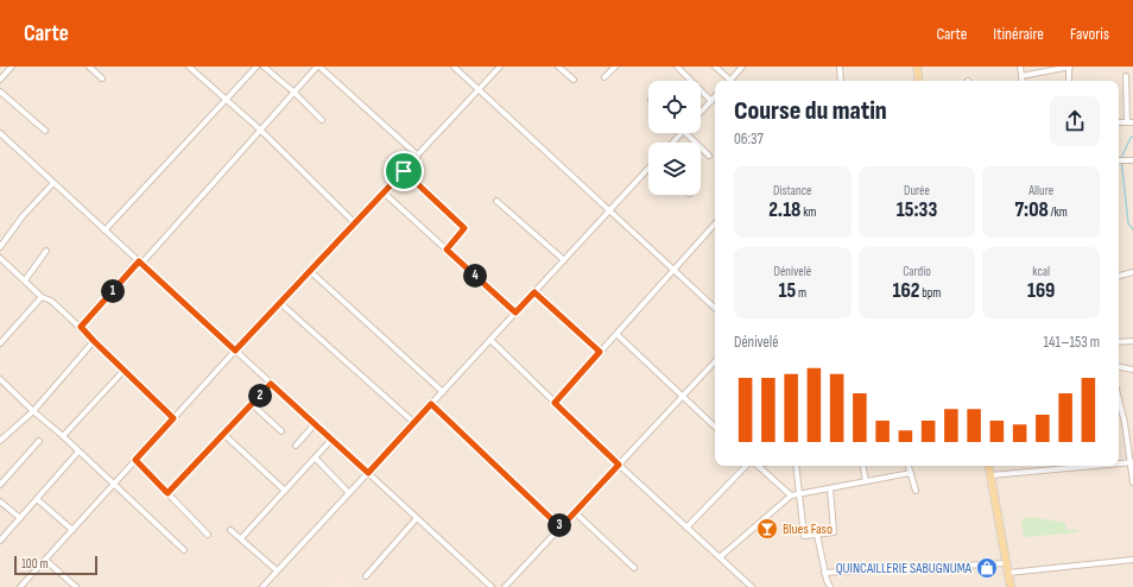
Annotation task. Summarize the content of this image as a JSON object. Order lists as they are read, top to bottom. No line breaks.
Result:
{"places":{"bar":["Blues Faso"],"shop":["QUINCAILLERIE SABUGNUMA"]},"scale_bar":"100 m","page":{"header":"Carte","nav":["Carte","Itinéraire","Favoris"],"heading":["Course du matin","06:37"],"stats":[["Distance","2.18 km"],["Durée","15:33"],["Allure","7:08 /km"],["Dénivelé","15 m"],["Cardio","162 bpm"],["kcal","169"]],"pins":["4","1","2","3"],"chart":["Dénivelé","141–153 m"],"scale":"100 m"}}
